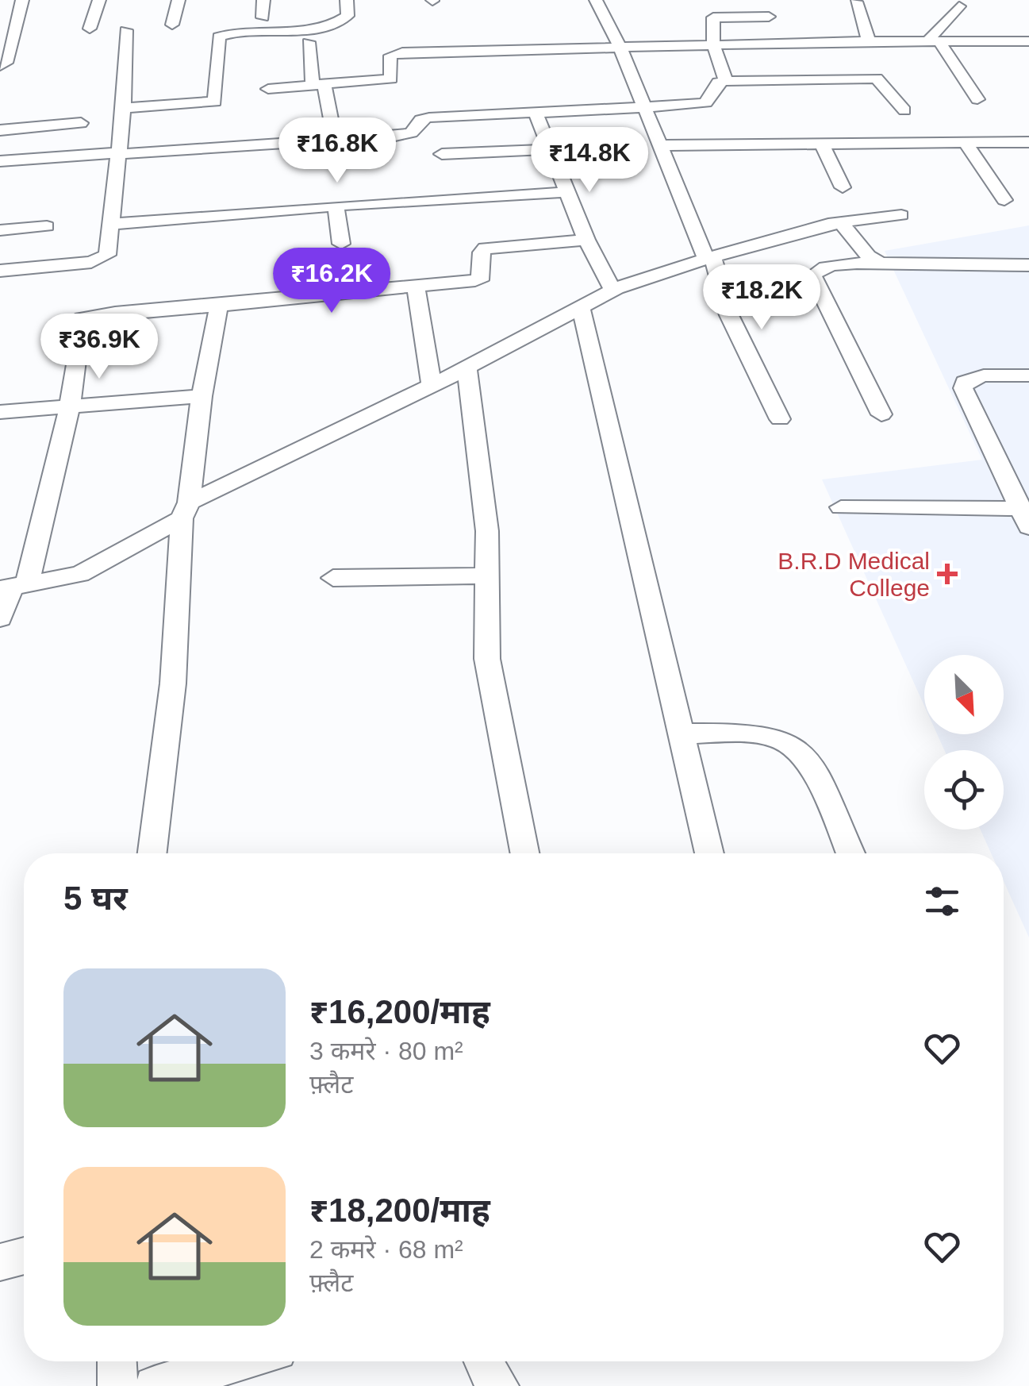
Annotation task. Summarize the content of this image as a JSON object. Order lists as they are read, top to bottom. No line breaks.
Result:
{"places":{"health":["B.R.D Medical College"]},"north":"bottom right","page":{"price":["₹16.8K","₹14.8K","₹16.2K","₹18.2K","₹36.9K"],"heading":"5 घर","list":[{"name":"₹16,200/माह","note":"3 कमरे · 80 m² · फ़्लैट"},{"name":"₹18,200/माह","note":"2 कमरे · 68 m² · फ़्लैट"}]}}
